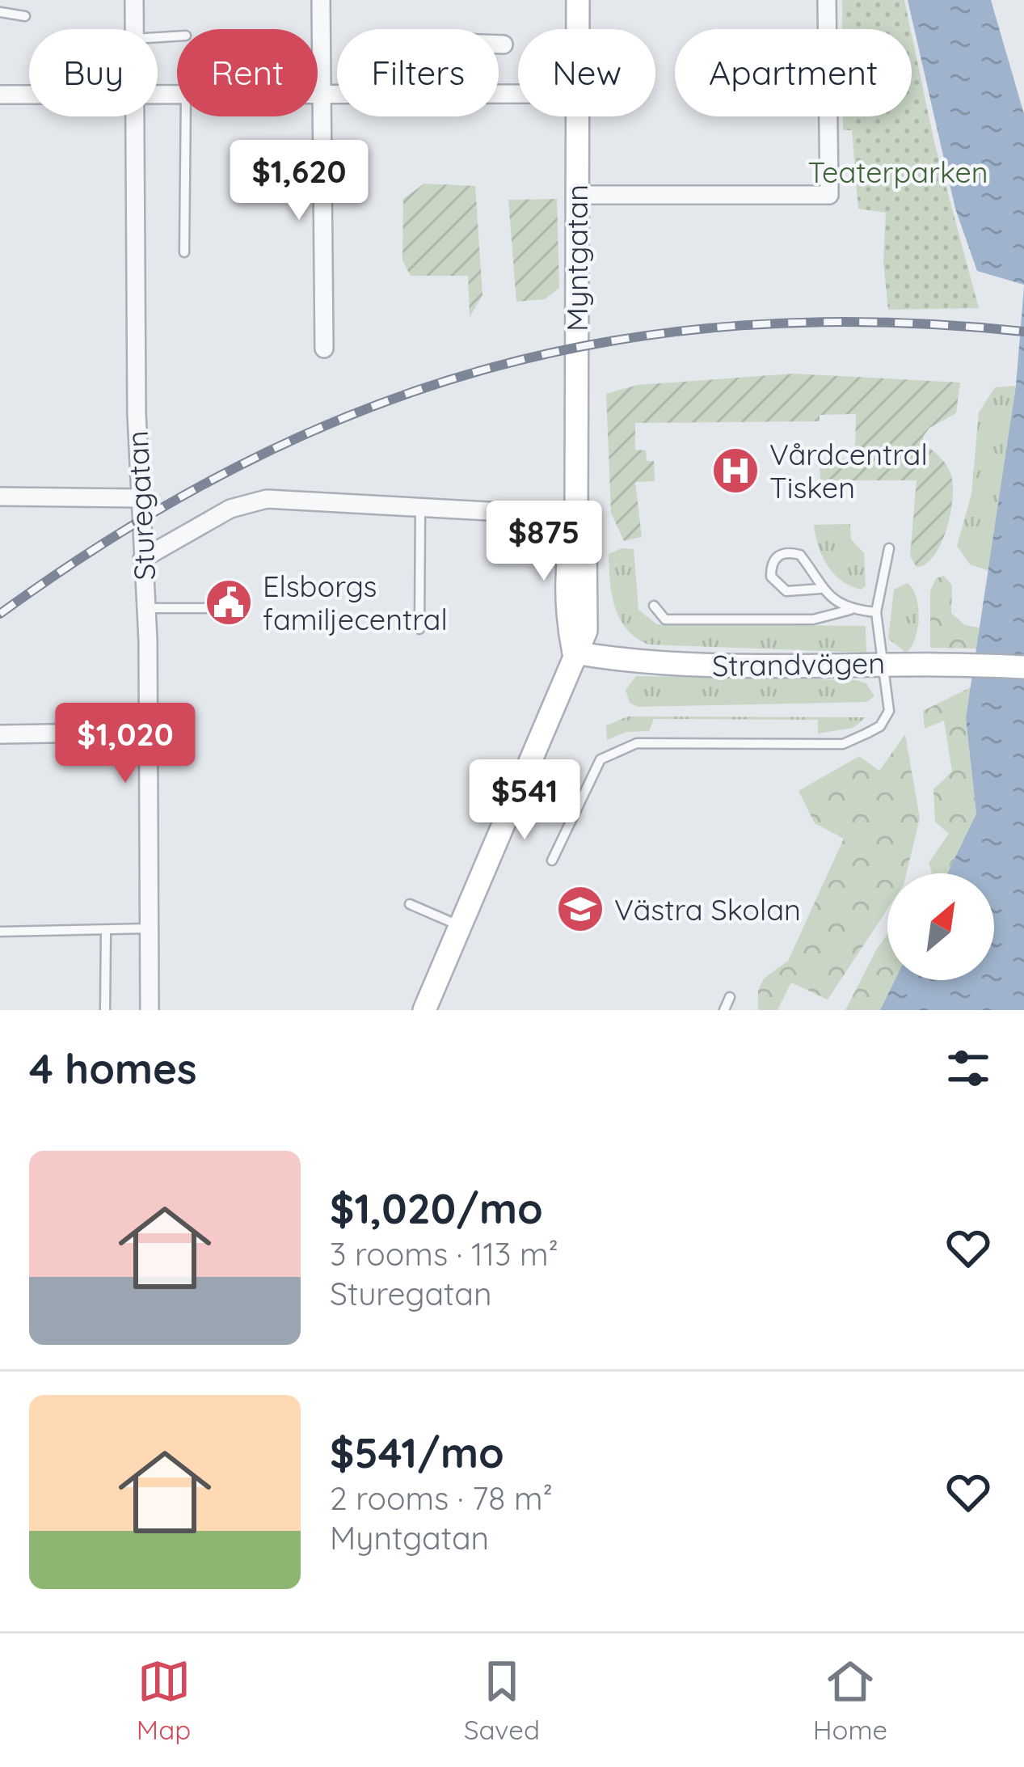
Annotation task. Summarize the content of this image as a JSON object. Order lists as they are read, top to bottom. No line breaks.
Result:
{"streets":{"street":["Myntgatan","Sturegatan","Strandvägen"]},"crossings":[["Myntgatan","Strandvägen"]],"parks":["Teaterparken"],"places":{"hospital":["Vårdcentral Tisken"],"public building":["Elsborgs familjecentral"],"school or university":["Västra Skolan"]},"north":"top right","page":{"chip":["Buy","Rent","Filters","New","Apartment"],"price":["$1,620","$875","$1,020","$541"],"heading":"4 homes","list":[{"name":"$1,020/mo","note":"3 rooms · 113 m² · Sturegatan"},{"name":"$541/mo","note":"2 rooms · 78 m² · Myntgatan"}],"tabs":["Map","Saved","Home"]}}
